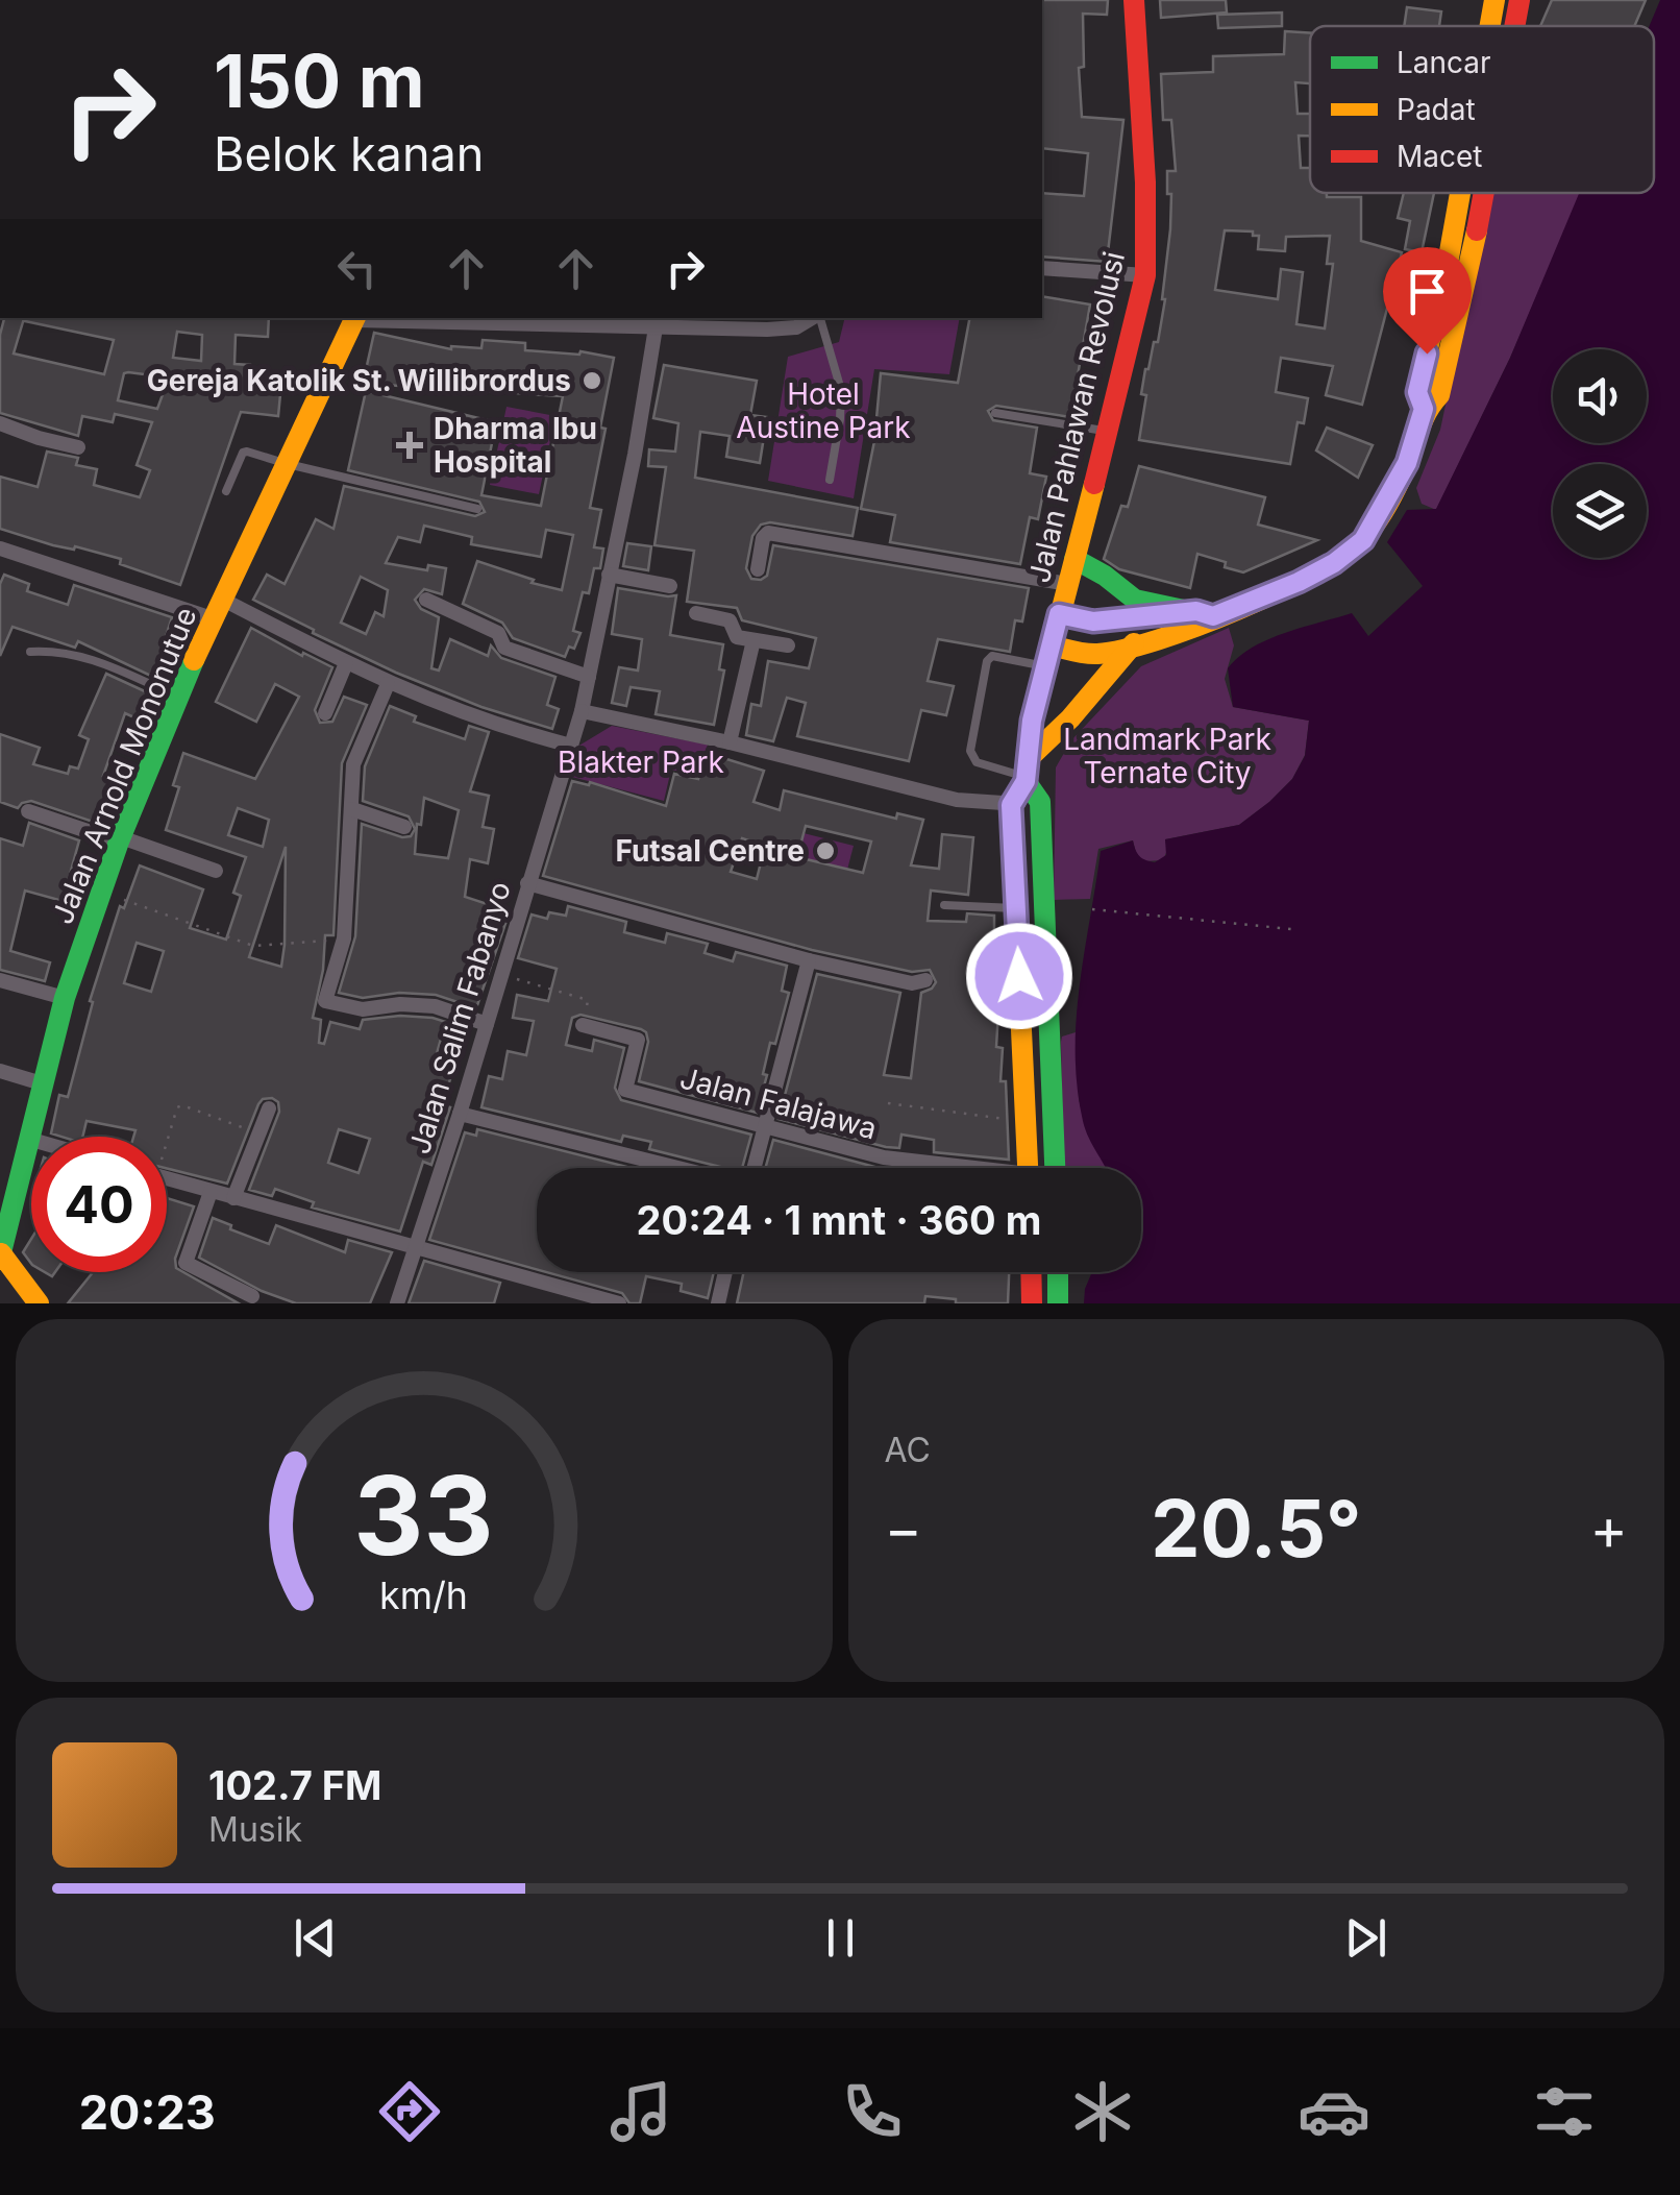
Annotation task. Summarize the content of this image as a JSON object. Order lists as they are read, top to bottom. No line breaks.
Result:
{"streets":{"main road":["Jalan Pahlawan Revolusi","Jalan Arnold Mononutue"],"street":["Jalan Salim Fabanyo","Jalan Falajawa"]},"parks":["Hotel Austine Park","Landmark Park Ternate City","Blakter Park"],"places":{"other":["Gereja Katolik St. Willibrordus","Futsal Centre"],"health":["Dharma Ibu Hospital"]},"legend":["Lancar","Padat","Macet"],"page":{"turn":["150 m","Belok kanan"],"limit":"40","trip":"20:24 · 1 mnt · 360 m","tile":"AC","heat":["−","20.5°","+"],"song":["102.7 FM","Musik"],"tabs":"20:23","gauge":["33","km/h"]}}
